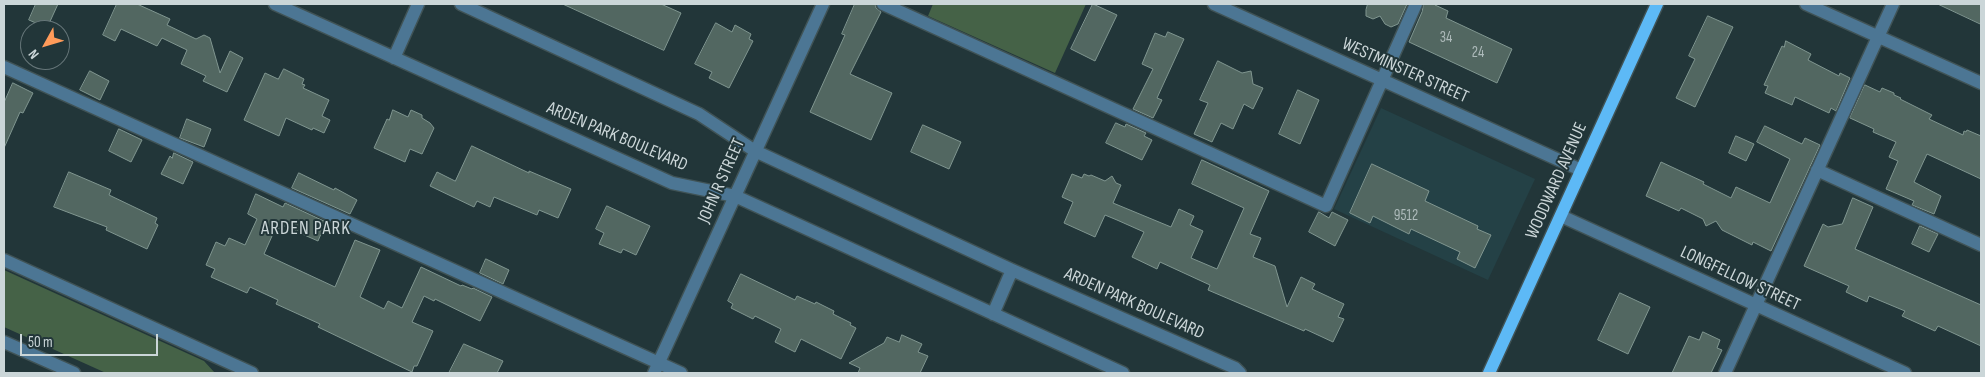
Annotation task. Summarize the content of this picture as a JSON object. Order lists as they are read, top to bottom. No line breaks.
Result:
{"streets":{"main road":["WOODWARD AVENUE"],"street":["WESTMINSTER STREET","ARDEN PARK BOULEVARD","JOHN R STREET","LONGFELLOW STREET"]},"crossings":[["WESTMINSTER STREET","WOODWARD AVENUE"],["ARDEN PARK BOULEVARD","JOHN R STREET"],["WOODWARD AVENUE","LONGFELLOW STREET"]],"districts":["ARDEN PARK"],"house_numbers":["34","24","9512"],"scale_bar":"50 m","north":"bottom left"}
